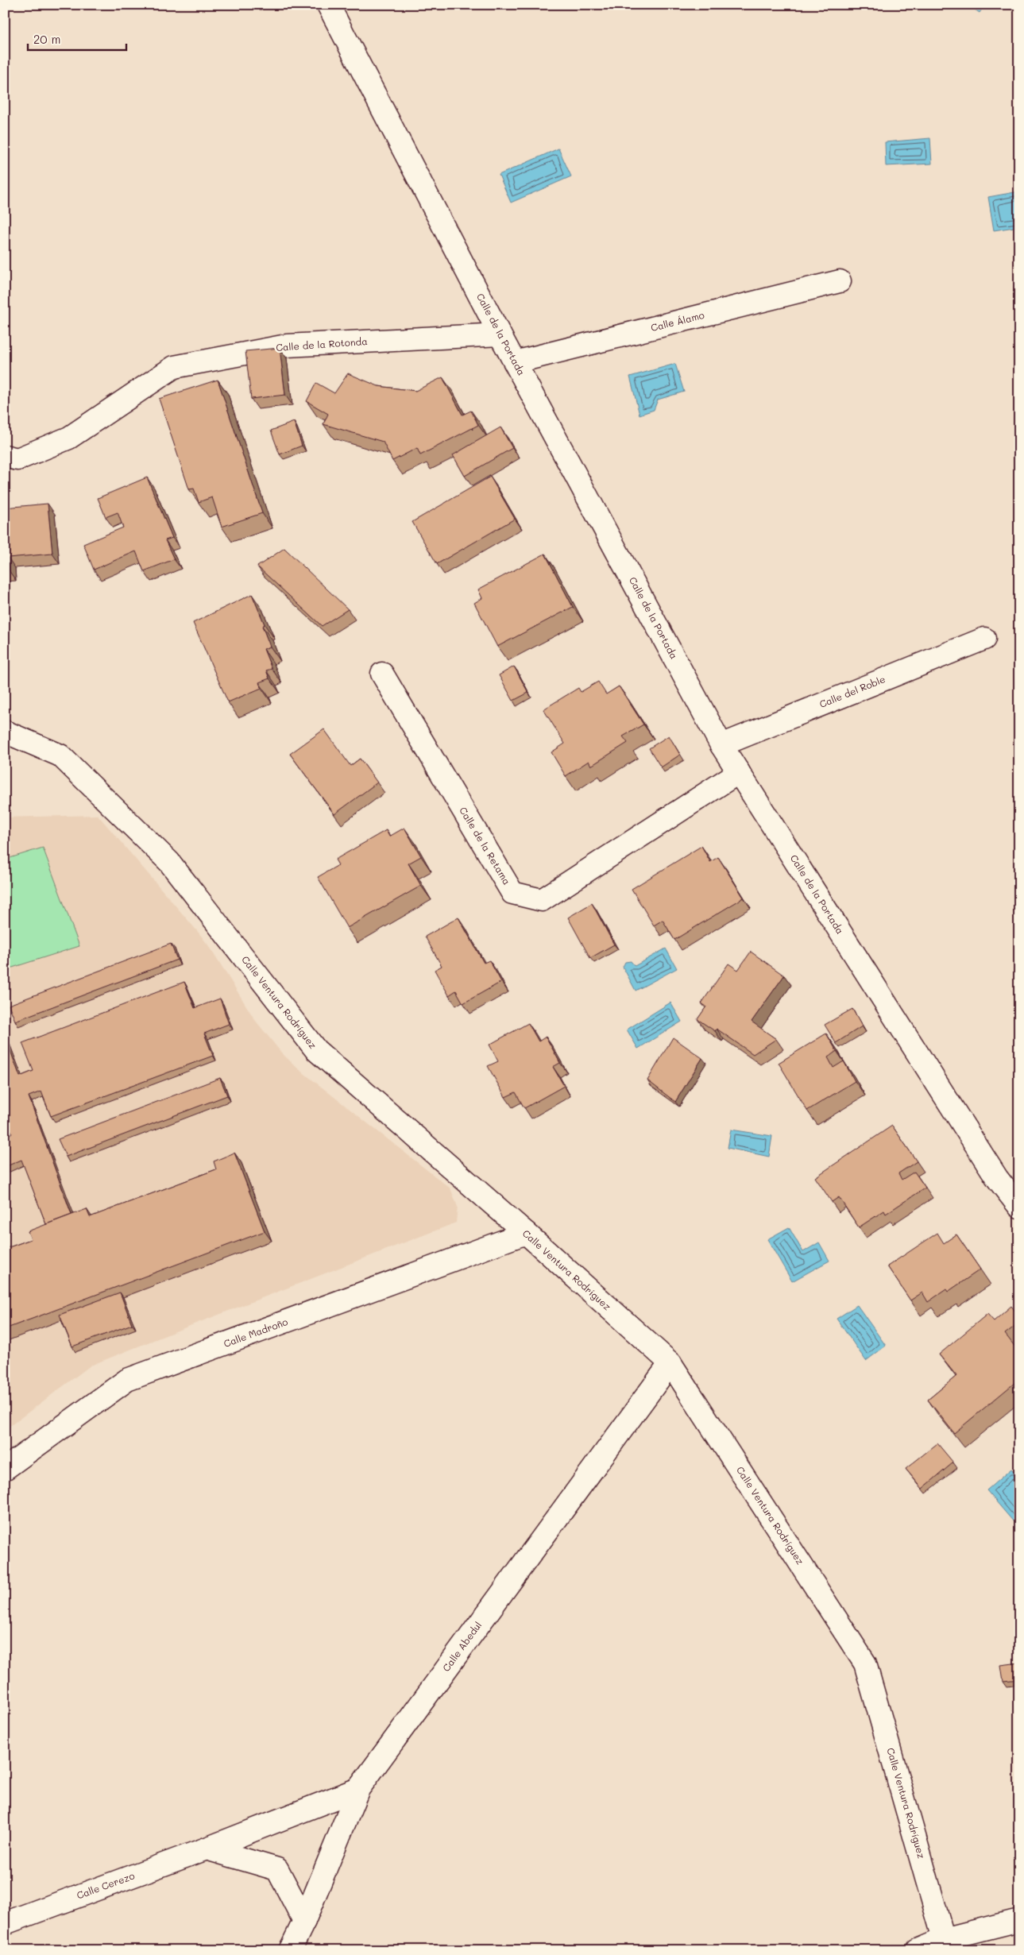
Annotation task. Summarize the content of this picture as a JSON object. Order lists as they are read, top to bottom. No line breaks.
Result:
{"streets":{"street":["Calle Álamo","Calle de la Portada","Calle de la Rotonda","Calle del Roble","Calle de la Retama","Calle Ventura Rodríguez","Calle Madroño","Calle Abedul","Calle Cerezo"]},"crossings":[["Calle Álamo","Calle de la Portada"],["Calle de la Portada","Calle de la Rotonda"],["Calle de la Portada","Calle del Roble"],["Calle de la Portada","Calle de la Retama"],["Calle Ventura Rodríguez","Calle Madroño"],["Calle Ventura Rodríguez","Calle Abedul"],["Calle Abedul","Calle Cerezo"]],"scale_bar":"20 m"}
